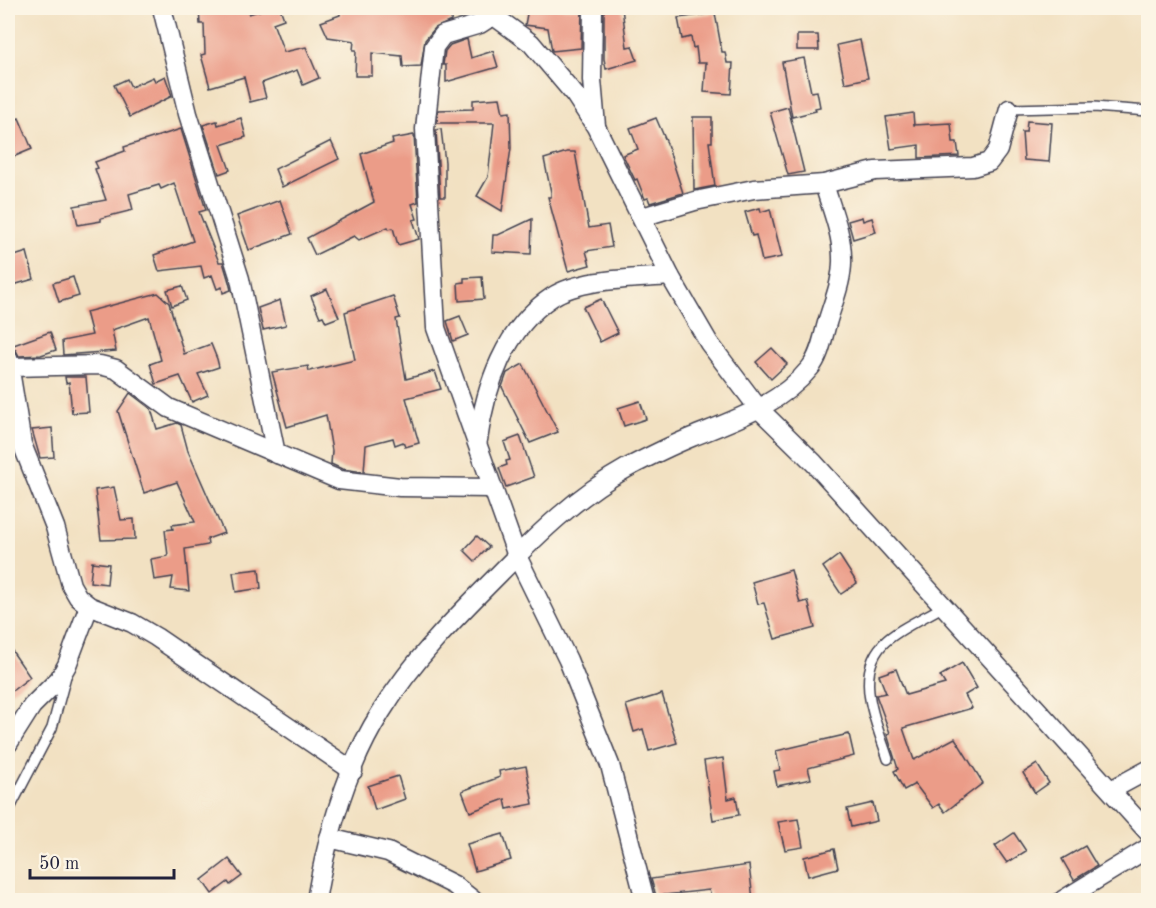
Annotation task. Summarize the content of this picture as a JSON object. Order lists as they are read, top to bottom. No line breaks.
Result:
{"scale_bar":"50 m"}
